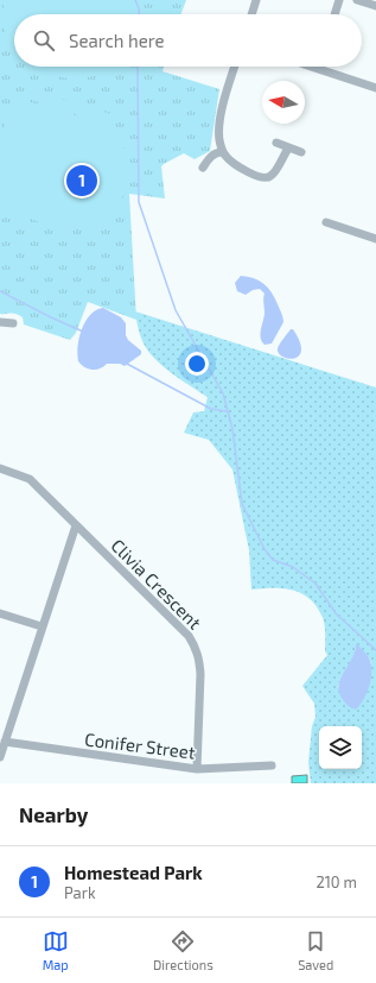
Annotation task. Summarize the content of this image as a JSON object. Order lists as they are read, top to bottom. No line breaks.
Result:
{"streets":{"street":["Clivia Crescent","Conifer Street"]},"crossings":[["Clivia Crescent","Conifer Street"]],"north":"left","page":{"search":"Search here","pins":"1","heading":"Nearby","list":[{"mark":"1","name":"Homestead Park","note":"Park","value":"210 m"}],"nav":["Map","Directions","Saved"]}}
